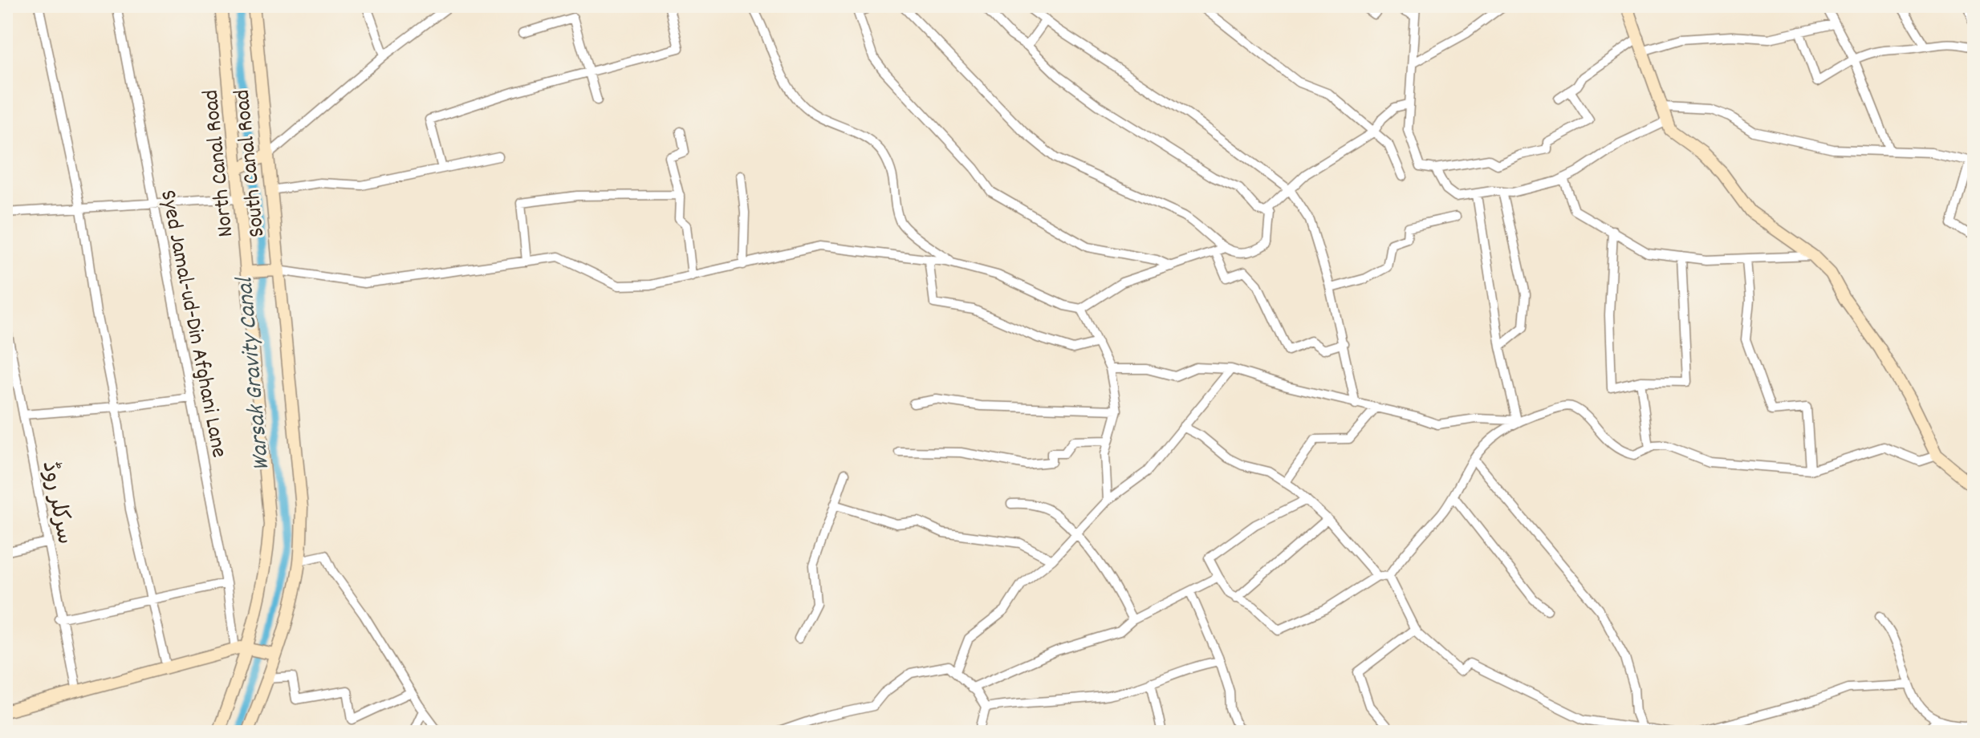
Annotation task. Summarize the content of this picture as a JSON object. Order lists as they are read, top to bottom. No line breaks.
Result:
{"streets":{"main road":["North Canal Road","South Canal Road"],"street":["Syed Jamal-ud-Din Afghani Lane","سرکلر روڈ"]},"crossings":[["North Canal Road","Syed Jamal-ud-Din Afghani Lane"]],"water":["Warsak Gravity Canal"]}
